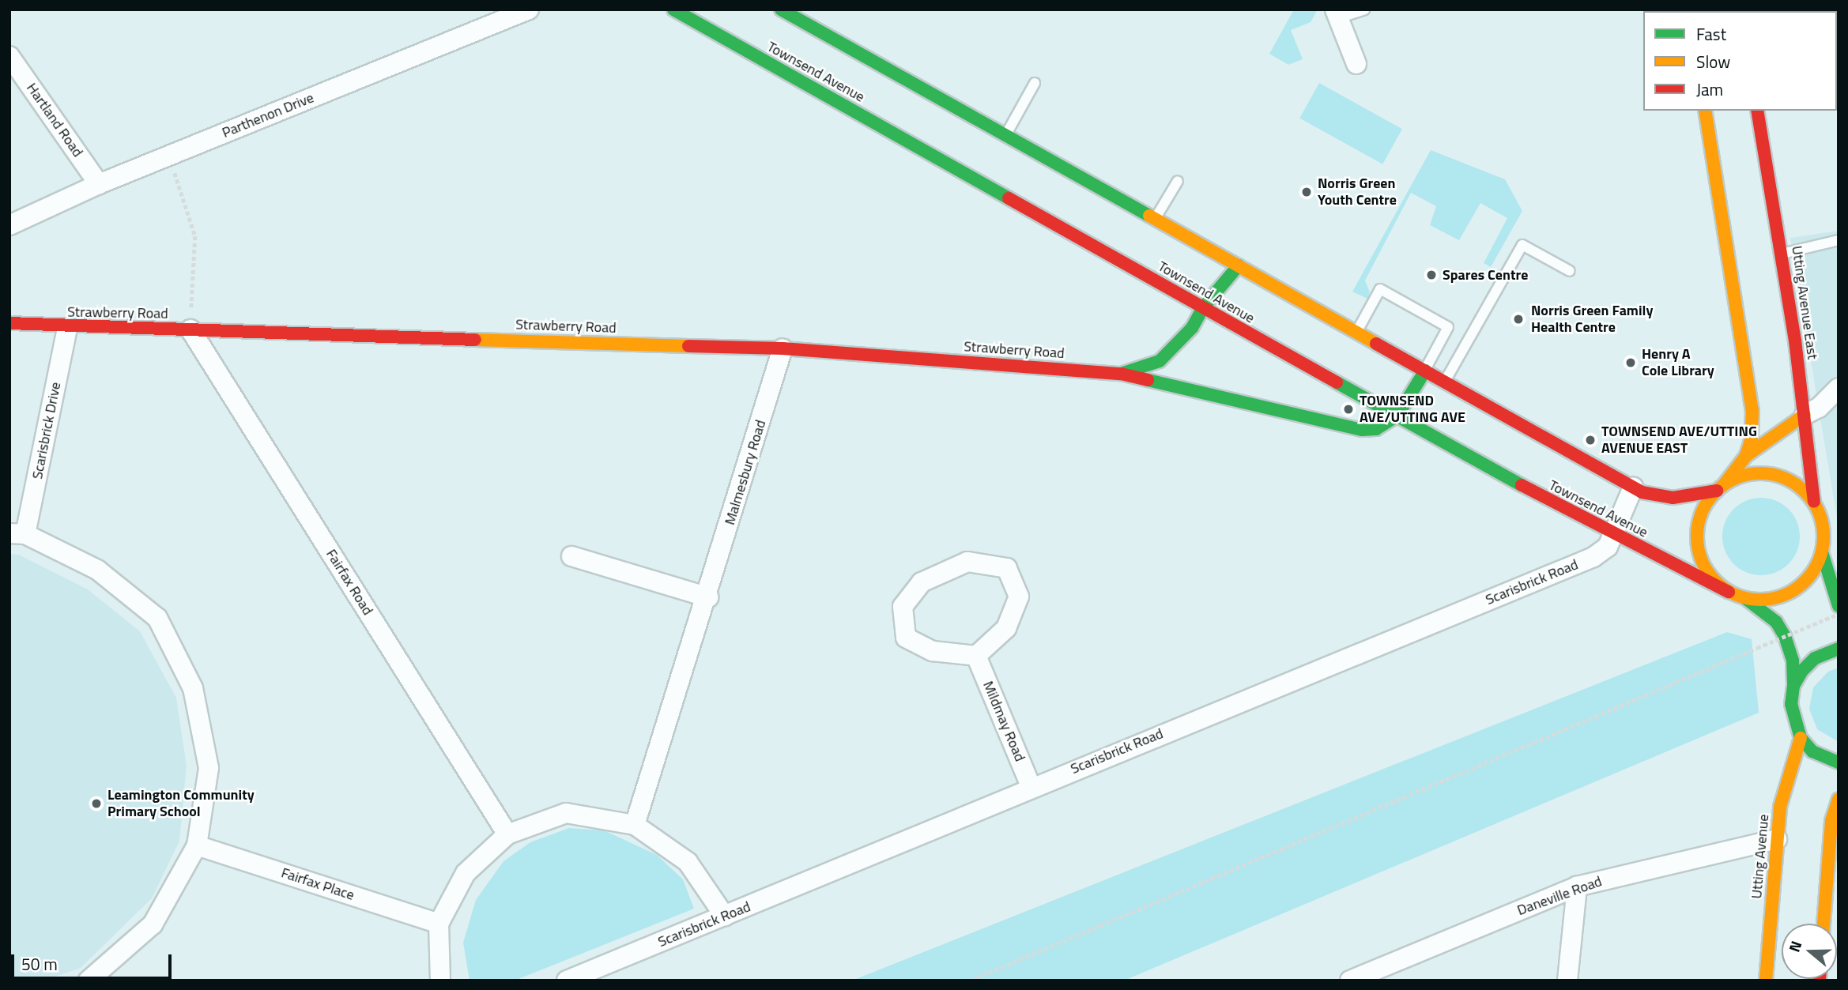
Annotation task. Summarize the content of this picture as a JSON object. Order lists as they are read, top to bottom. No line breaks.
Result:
{"streets":{"main road":["Townsend Avenue","Utting Avenue East","Strawberry Road","Utting Avenue"],"street":["Parthenon Drive","Hartland Road","Scarisbrick Drive","Malmesbury Road","Fairfax Road","Scarisbrick Road","Mildmay Road","Fairfax Place","Daneville Road"]},"crossings":[["Townsend Avenue","Utting Avenue East"],["Townsend Avenue","Strawberry Road"],["Townsend Avenue","Scarisbrick Road"],["Parthenon Drive","Hartland Road"],["Strawberry Road","Scarisbrick Drive"],["Strawberry Road","Malmesbury Road"],["Strawberry Road","Fairfax Road"],["Scarisbrick Drive","Fairfax Place"],["Scarisbrick Road","Mildmay Road"],["Utting Avenue","Daneville Road"]],"places":["Norris Green Youth Centre","Spares Centre","Norris Green Family Health Centre","Henry A Cole Library","TOWNSEND AVE/UTTING AVE","TOWNSEND AVE/UTTING AVENUE EAST","Leamington Community Primary School"],"legend":["Fast","Slow","Jam"],"scale_bar":"50 m","north":"left"}
